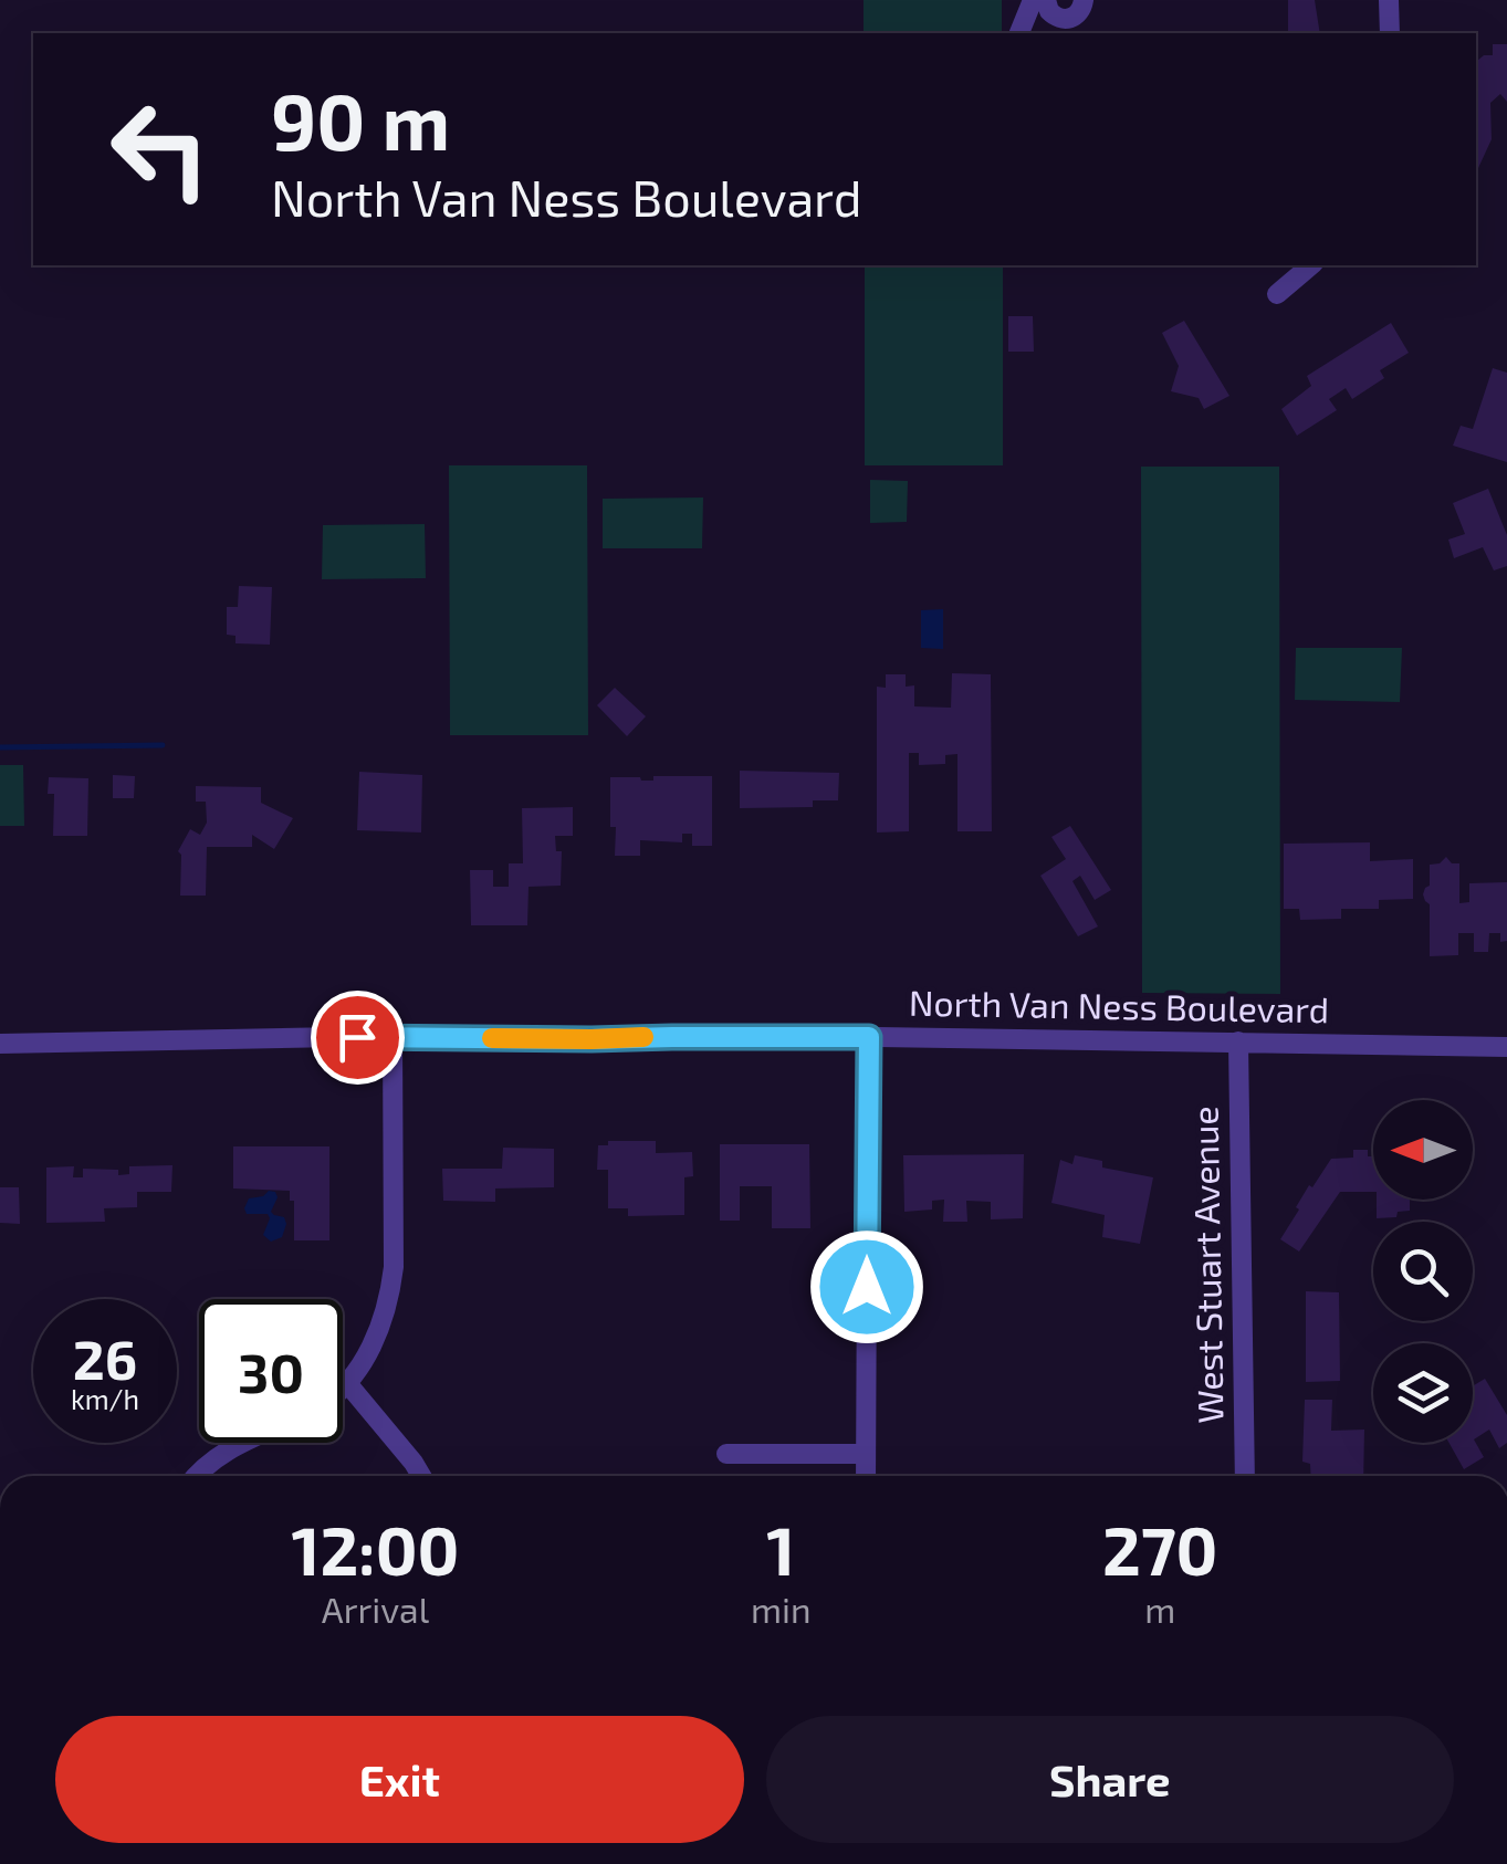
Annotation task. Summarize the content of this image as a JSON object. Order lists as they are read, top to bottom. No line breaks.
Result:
{"streets":{"street":["North Van Ness Boulevard","West Stuart Avenue"]},"crossings":[["North Van Ness Boulevard","West Stuart Avenue"]],"north":"left","page":{"turn":["90 m","North Van Ness Boulevard"],"speed":"26 km/h","limit":"30","eta":["12:00","Arrival","1","min","270","m"],"buttons":["Exit","Share"]}}
